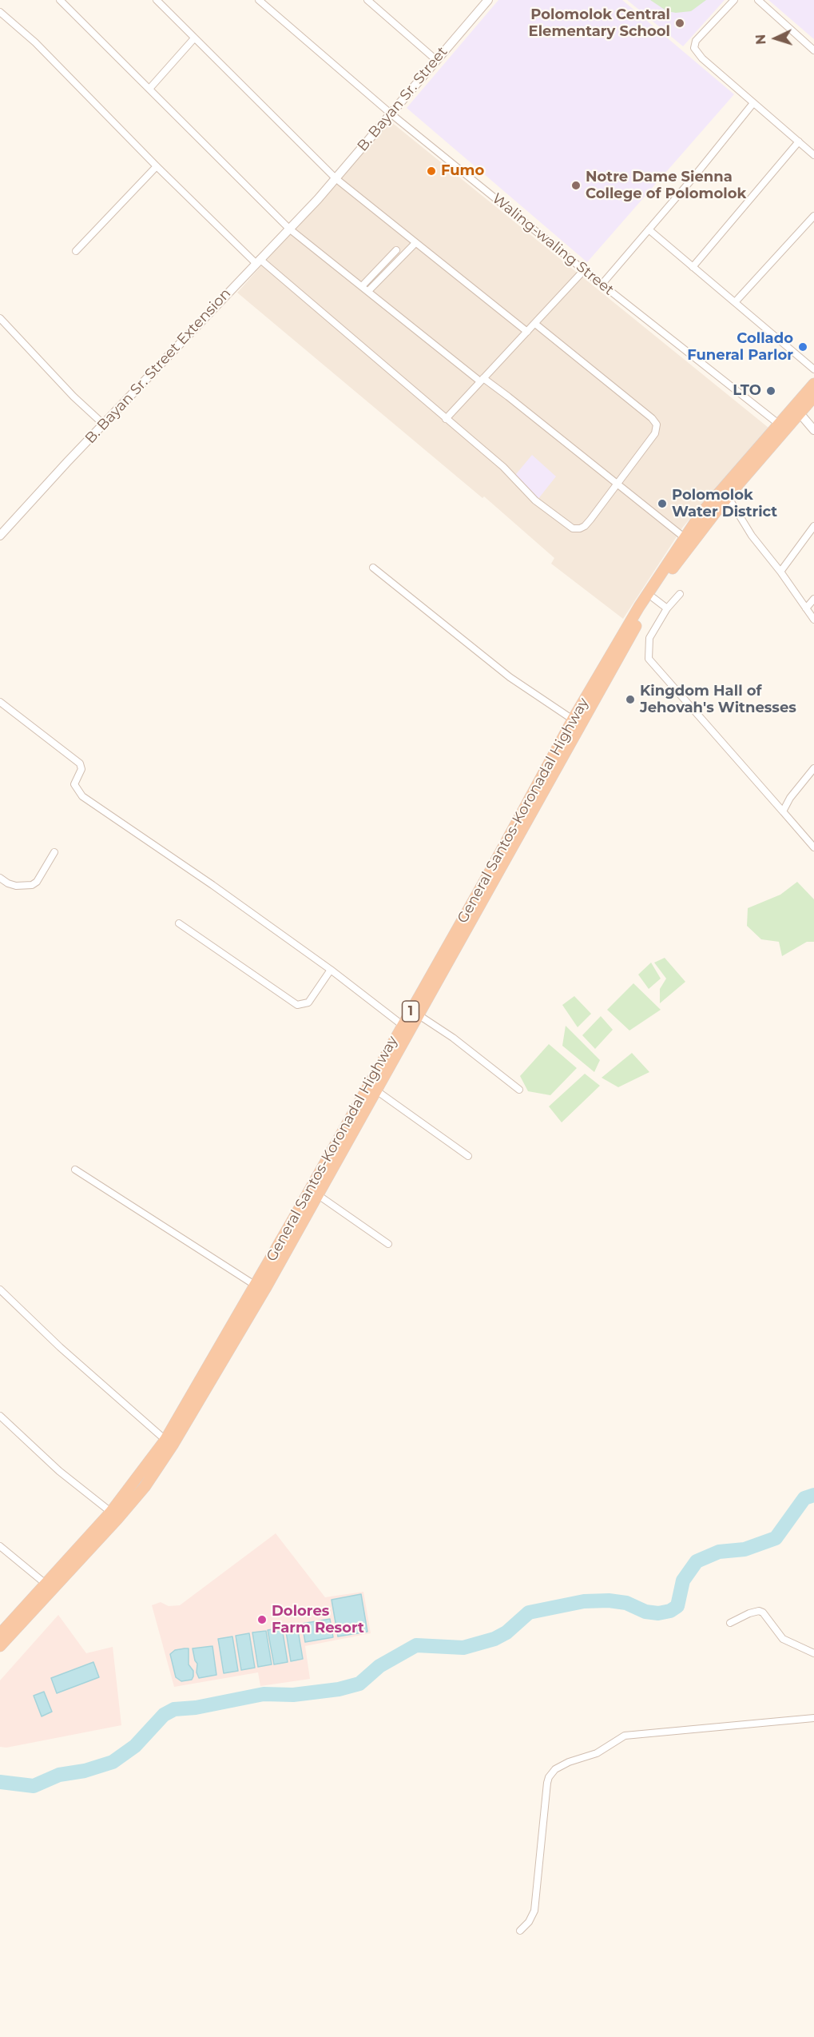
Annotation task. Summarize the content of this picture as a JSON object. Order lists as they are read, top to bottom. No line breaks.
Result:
{"streets":{"highway":["General Santos-Koronadal Highway","1"],"street":["B. Bayan Sr. Street","Waling-waling Street","B. Bayan Sr. Street Extension"]},"crossings":[["B. Bayan Sr. Street","Waling-waling Street"],["B. Bayan Sr. Street","B. Bayan Sr. Street Extension"],["Waling-waling Street","General Santos-Koronadal Highway"]],"places":["Polomolok Central Elementary School","Fumo","Notre Dame Sienna College of Polomolok","Collado Funeral Parlor","LTO","Polomolok Water District","Kingdom Hall of Jehovah's Witnesses","Dolores Farm Resort"],"north":"left"}
